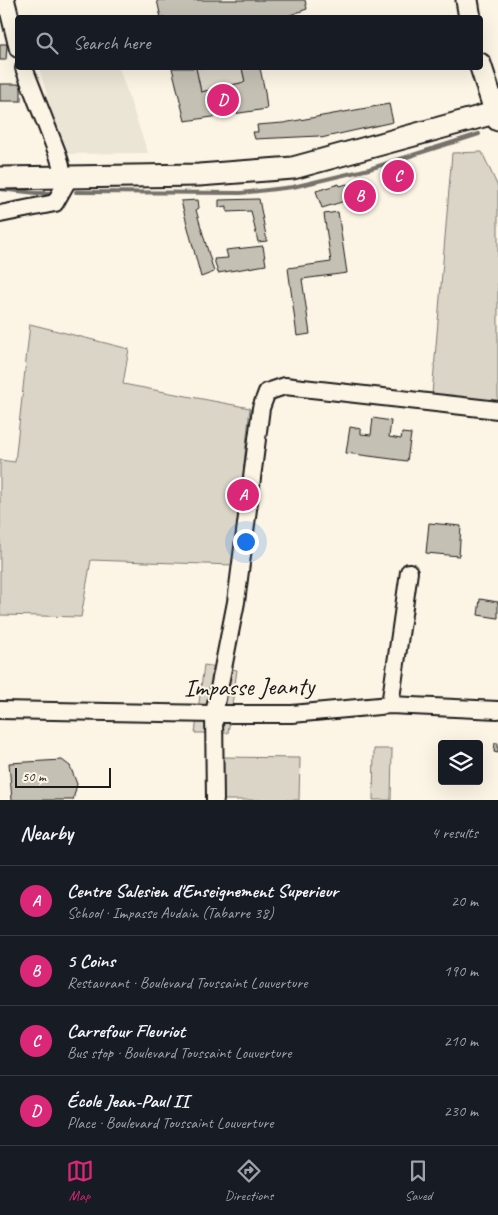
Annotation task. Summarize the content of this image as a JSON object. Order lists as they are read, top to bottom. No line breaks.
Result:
{"streets":{"street":["Impasse Jeanty"]},"scale_bar":"50 m","page":{"search":"Search here","pins":["D","C","B","A"],"scale":"50 m","heading":["Nearby","4 results"],"list":[{"mark":"A","name":"Centre Salesien d'Enseignement Superieur","note":"School · Impasse Audain (Tabarre 38)","value":"20 m"},{"mark":"B","name":"5 Coins","note":"Restaurant · Boulevard Toussaint Louverture","value":"190 m"},{"mark":"C","name":"Carrefour Fleuriot","note":"Bus stop · Boulevard Toussaint Louverture","value":"210 m"},{"mark":"D","name":"École Jean-Paul II","note":"Place · Boulevard Toussaint Louverture","value":"230 m"}],"nav":["Map","Directions","Saved"]}}
